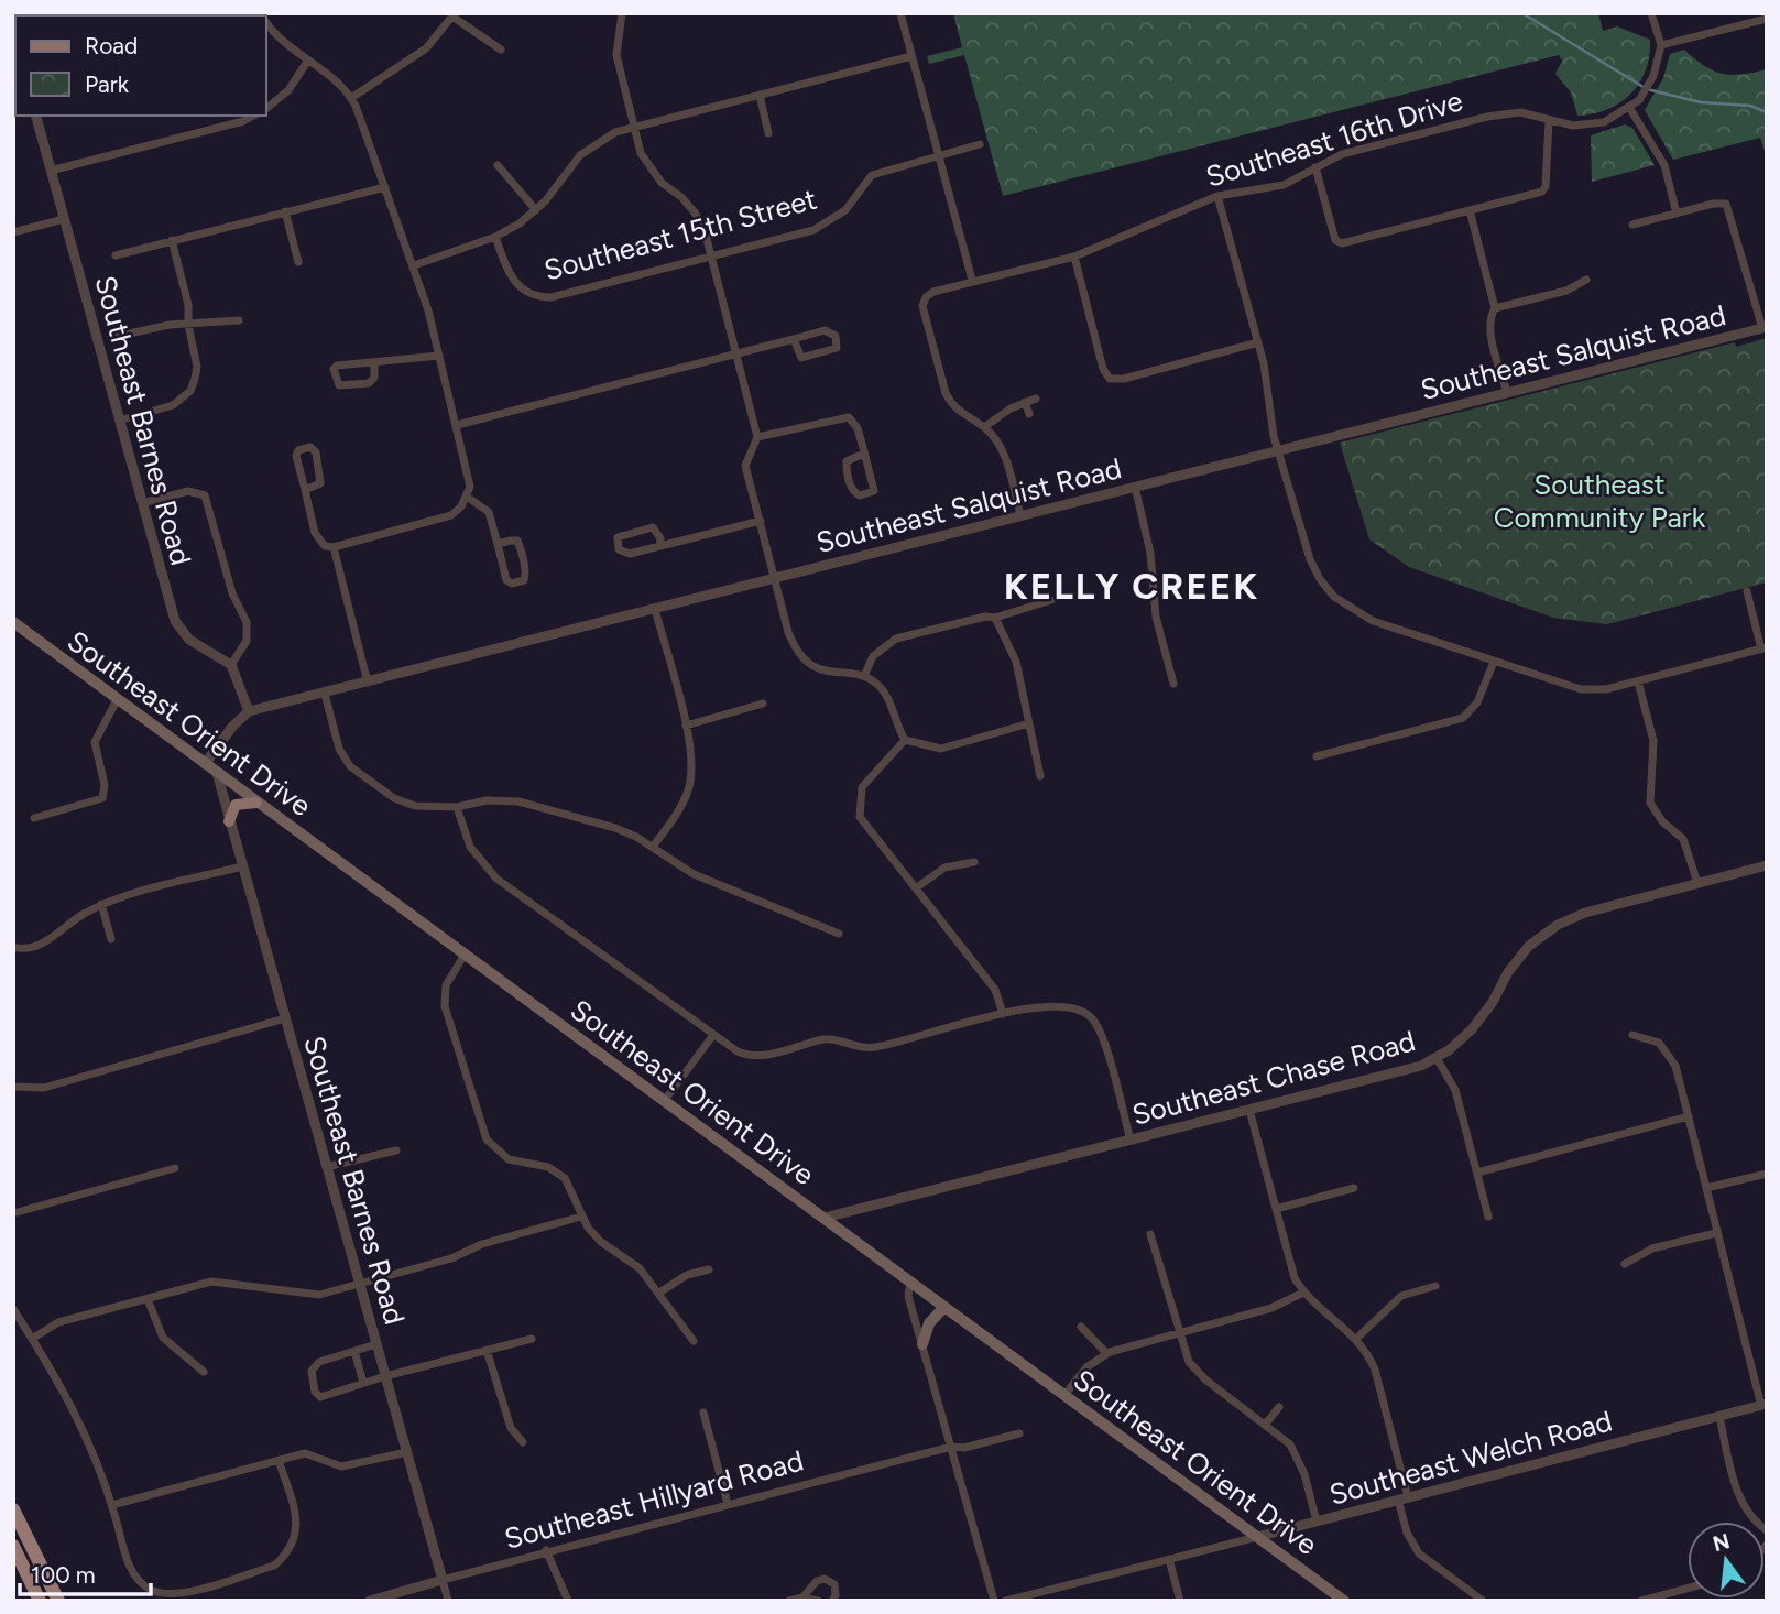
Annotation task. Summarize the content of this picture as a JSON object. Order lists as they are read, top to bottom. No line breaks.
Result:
{"streets":{"main road":["Southeast Orient Drive"],"street":["Southeast 16th Drive","Southeast 15th Street","Southeast Salquist Road","Southeast Barnes Road","Southeast Chase Road","Southeast Welch Road","Southeast Hillyard Road"]},"crossings":[["Southeast Barnes Road","Southeast Orient Drive"],["Southeast Barnes Road","Southeast Hillyard Road"],["Southeast Orient Drive","Southeast Chase Road"],["Southeast Orient Drive","Southeast Welch Road"]],"districts":["KELLY CREEK"],"parks":["Southeast Community Park"],"legend":["Road","Park"],"scale_bar":"100 m","north":"top"}
